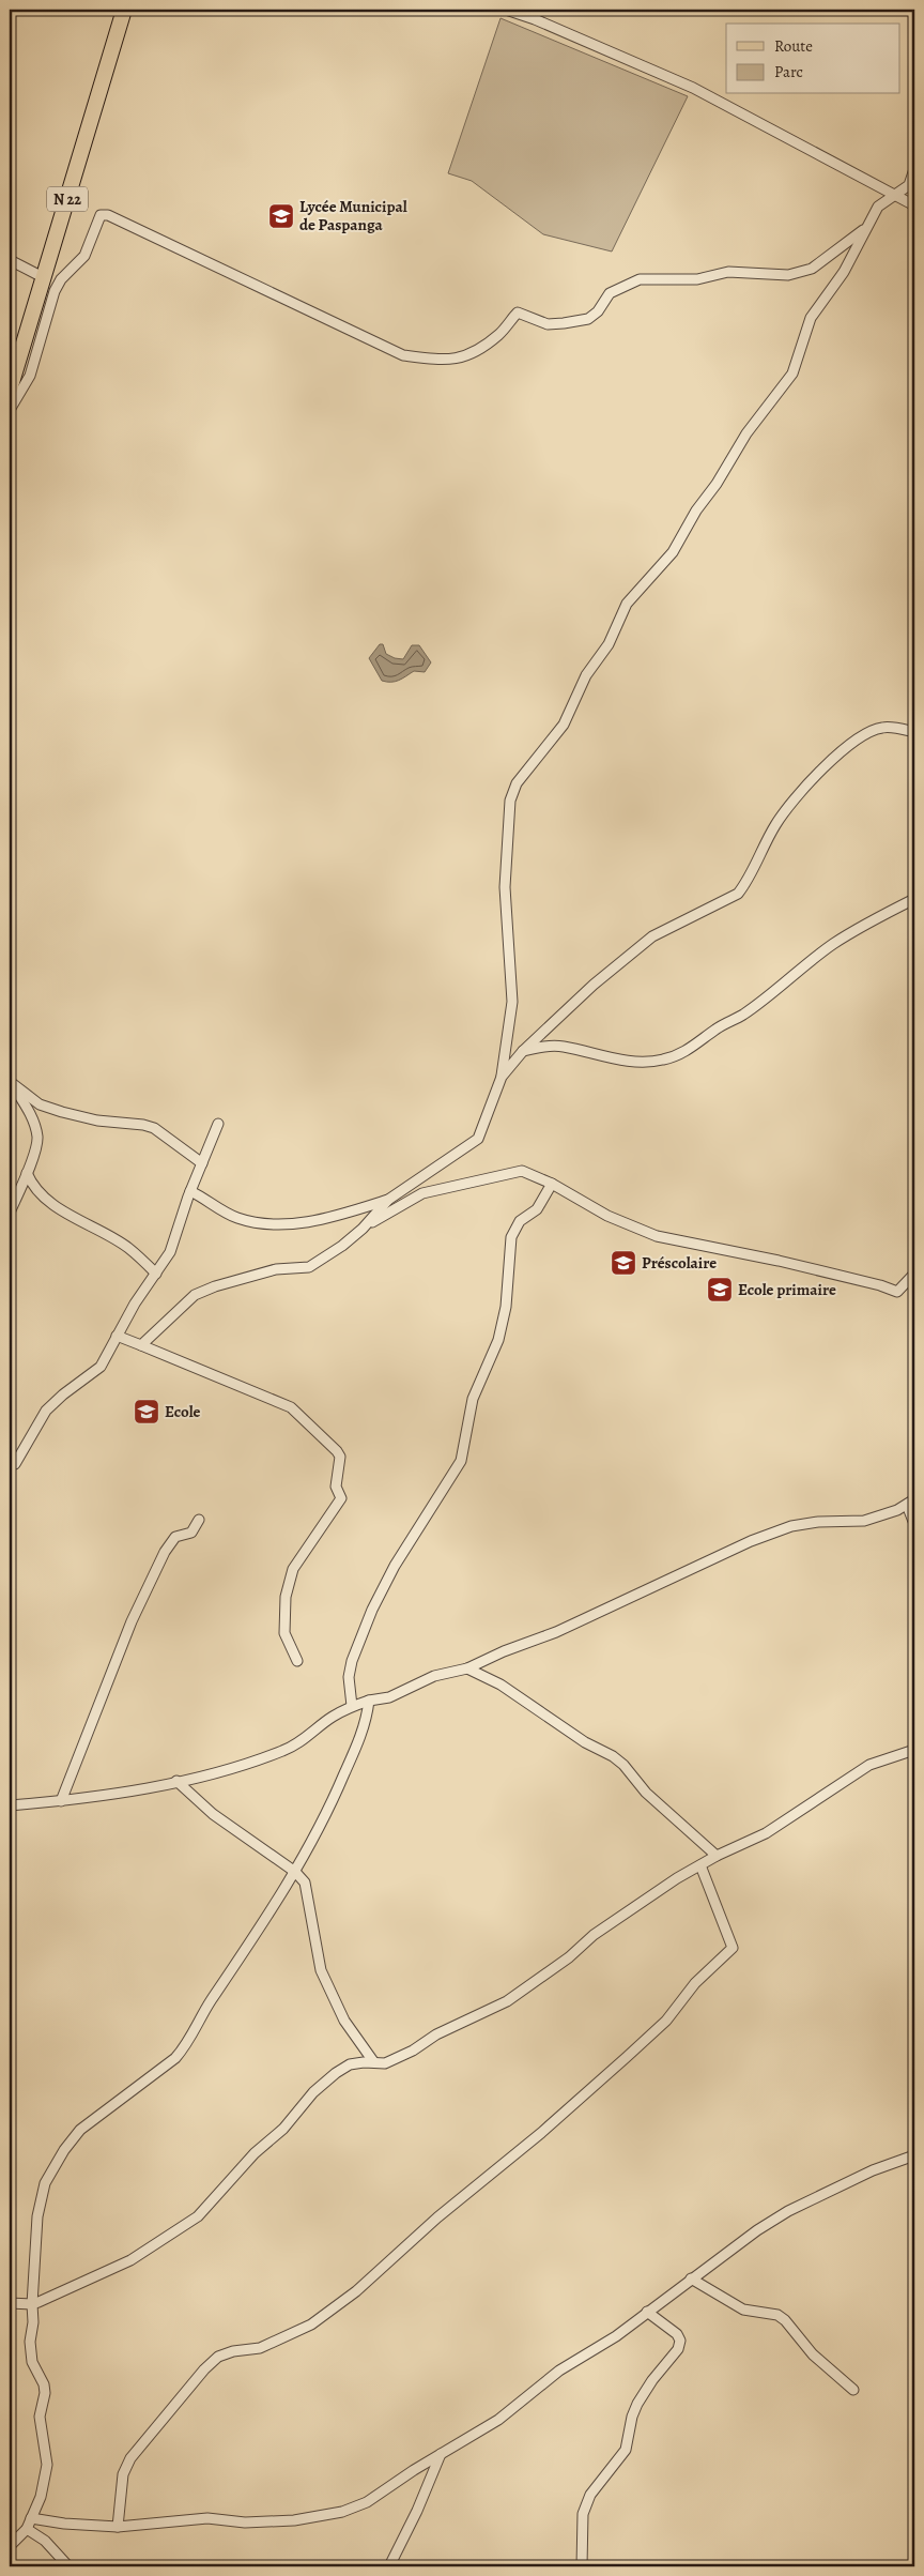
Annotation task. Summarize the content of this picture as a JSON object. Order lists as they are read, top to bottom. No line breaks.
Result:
{"streets":{"main road":["N 22"]},"places":{"school or university":["Lycée Municipal de Paspanga","Préscolaire","Ecole primaire","Ecole"]},"legend":["Route","Parc"]}
